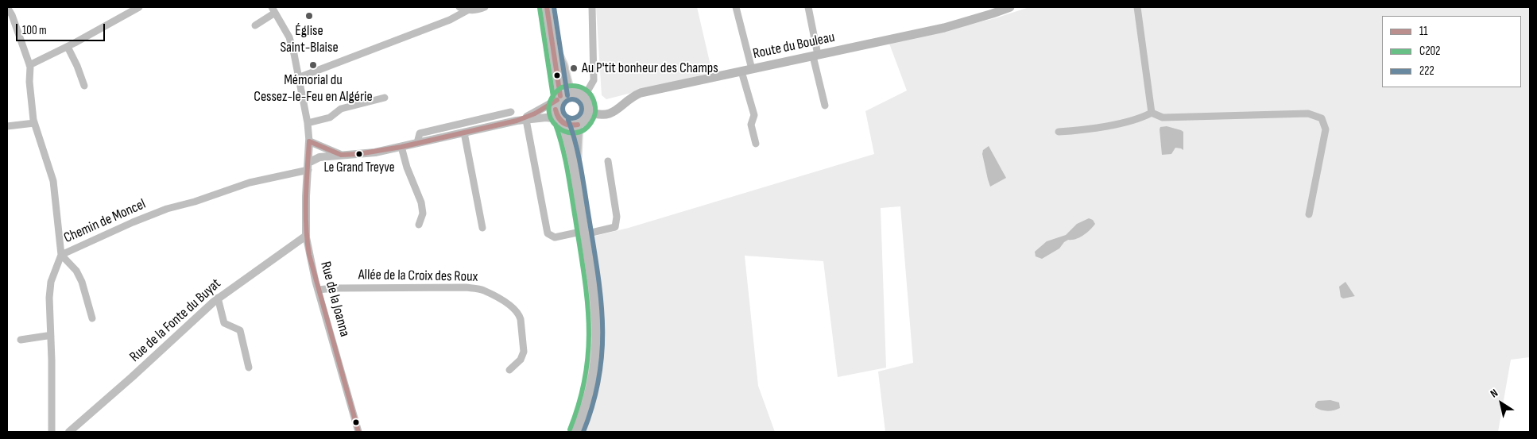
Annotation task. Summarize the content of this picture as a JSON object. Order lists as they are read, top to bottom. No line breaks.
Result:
{"streets":{"main road":["Route du Bouleau"],"street":["Chemin de Moncel","Allée de la Croix des Roux","Rue de la Joanna","Rue de la Fonte du Buyat"]},"crossings":[["Chemin de Moncel","Rue de la Joanna"],["Allée de la Croix des Roux","Rue de la Joanna"],["Rue de la Joanna","Rue de la Fonte du Buyat"]],"places":["Église Saint-Blaise","Mémorial du Cessez-le-Feu en Algérie","Au P'tit bonheur des Champs","Le Grand Treyve"],"lines":["transit line 11","transit line 222","transit line C202"],"legend":["11","C202","222"],"scale_bar":"100 m","north":"top left"}
